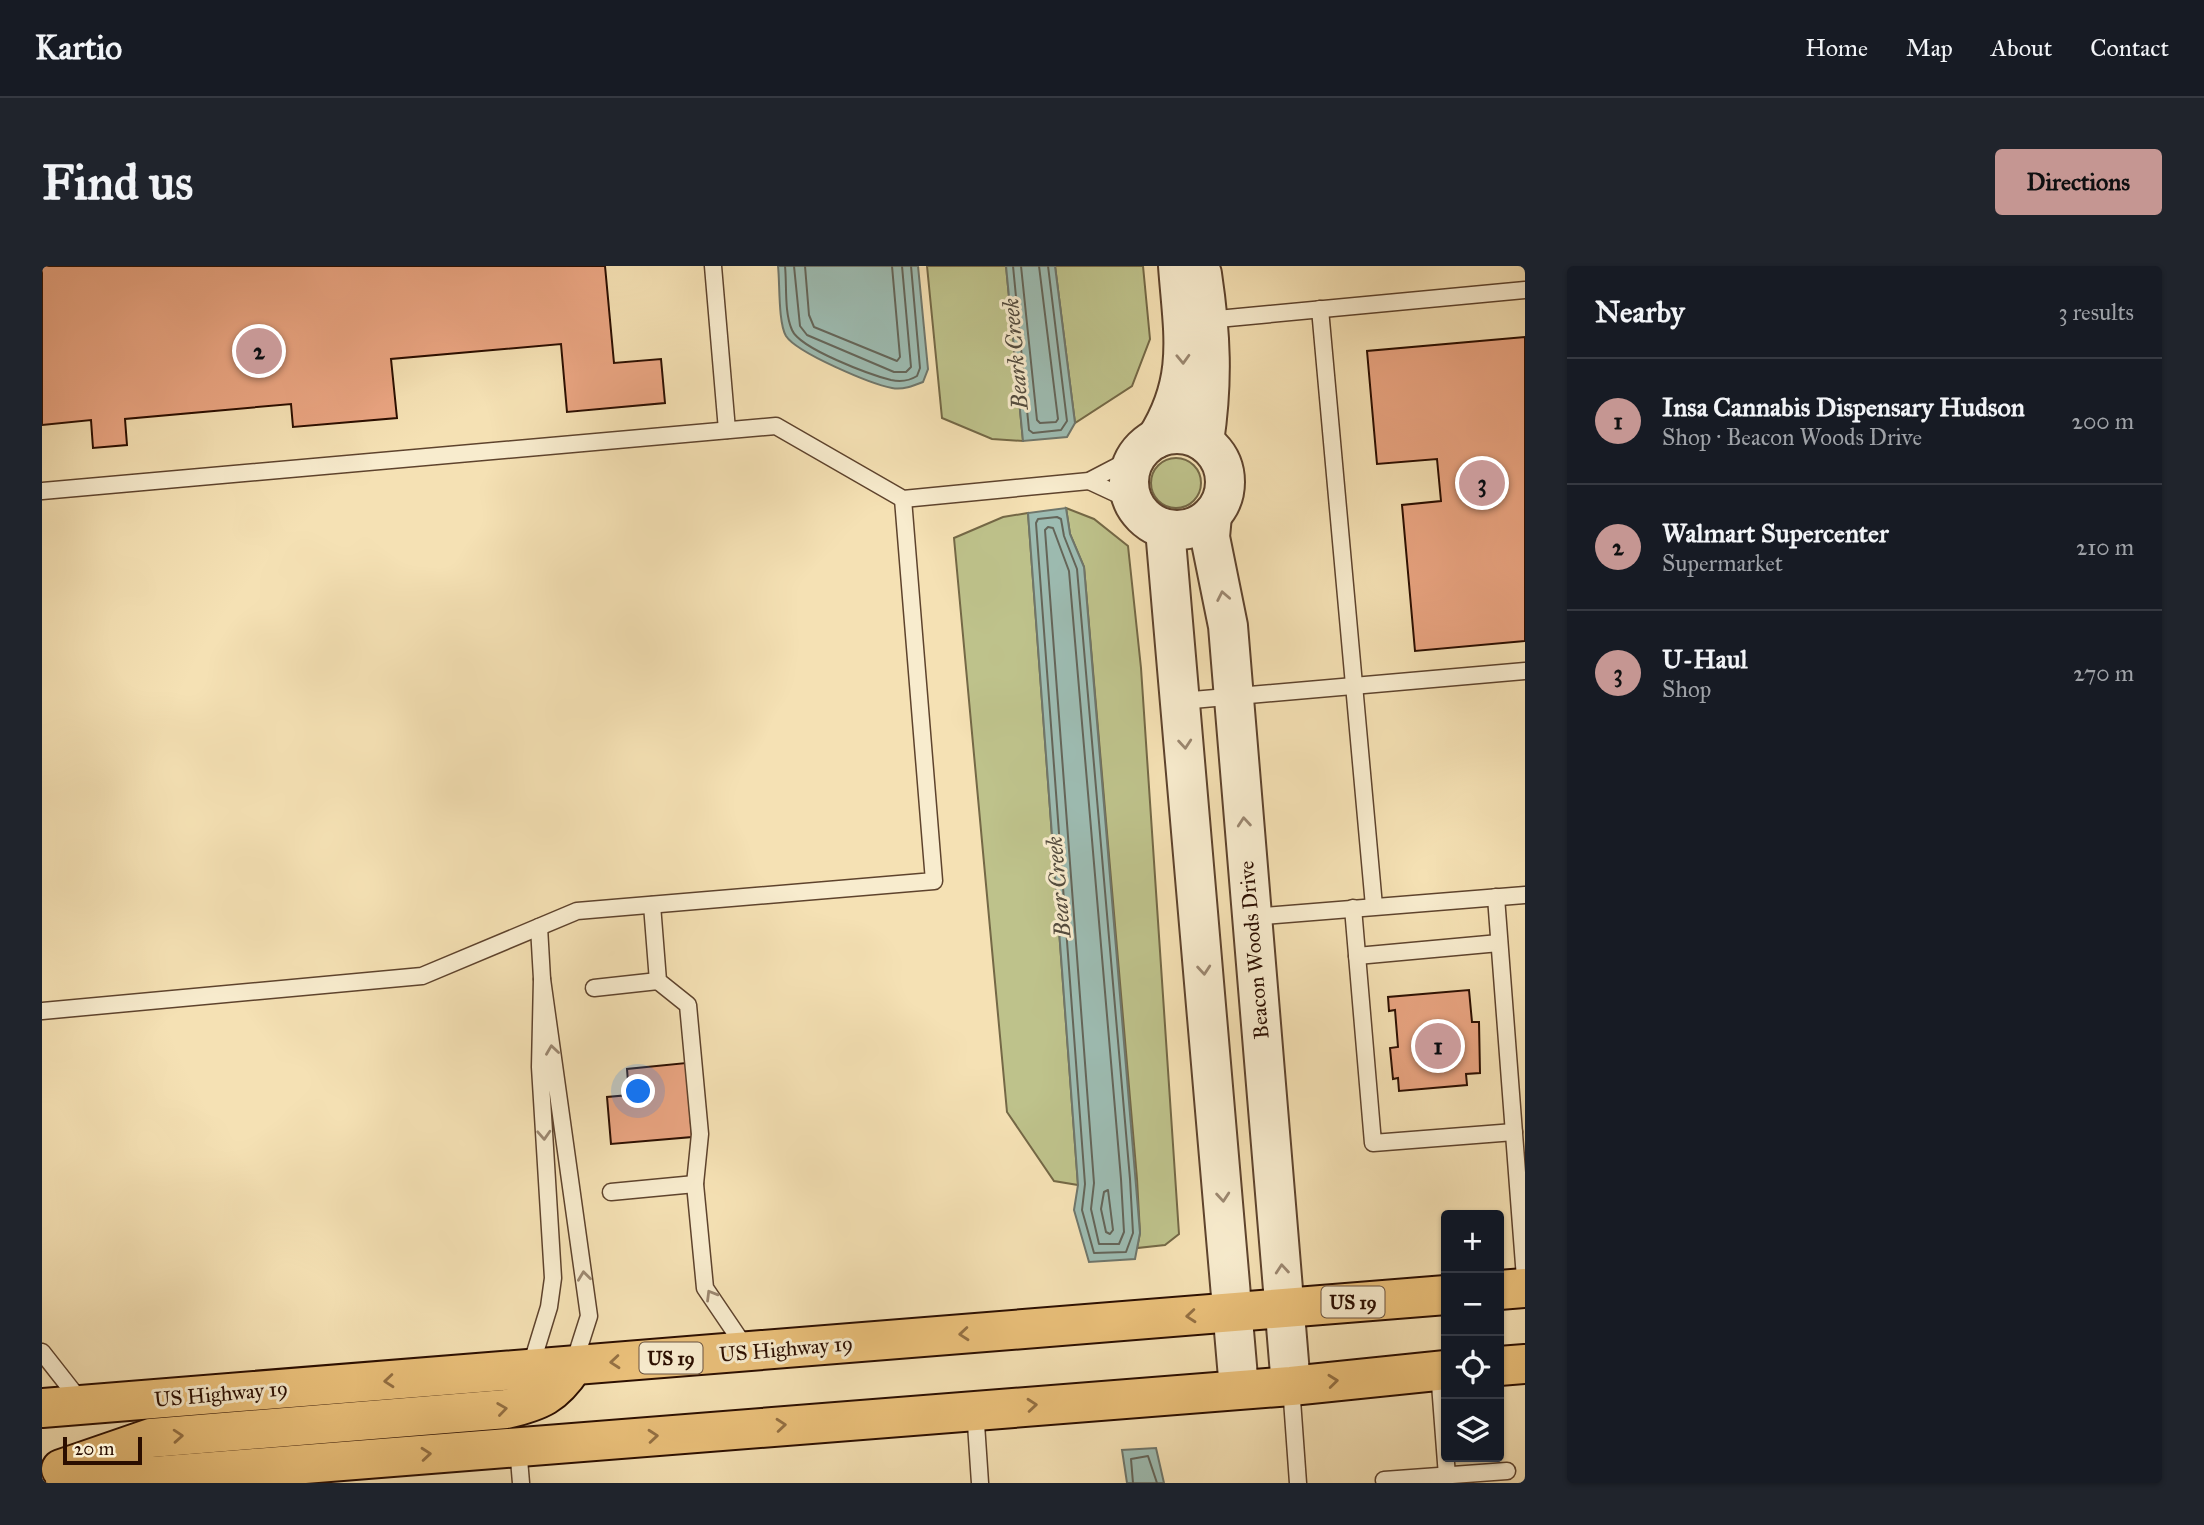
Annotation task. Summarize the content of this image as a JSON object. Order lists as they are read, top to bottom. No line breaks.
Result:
{"streets":{"highway":["US 19","US Highway 19"],"street":["Beacon Woods Drive"]},"crossings":[["Beacon Woods Drive","US Highway 19"]],"water":["Beark Creek","Bear Creek"],"scale_bar":"20 m","page":{"header":"Kartio","nav":["Home","Map","About","Contact"],"buttons":"Directions","title":"Find us","heading":["Nearby","3 results"],"pins":["2","3","1"],"list":[{"mark":"1","name":"Insa Cannabis Dispensary Hudson","note":"Shop · Beacon Woods Drive","value":"200 m"},{"mark":"2","name":"Walmart Supercenter","note":"Supermarket","value":"210 m"},{"mark":"3","name":"U-Haul","note":"Shop","value":"270 m"}],"map_buttons":["+","−"],"scale":"20 m"}}
